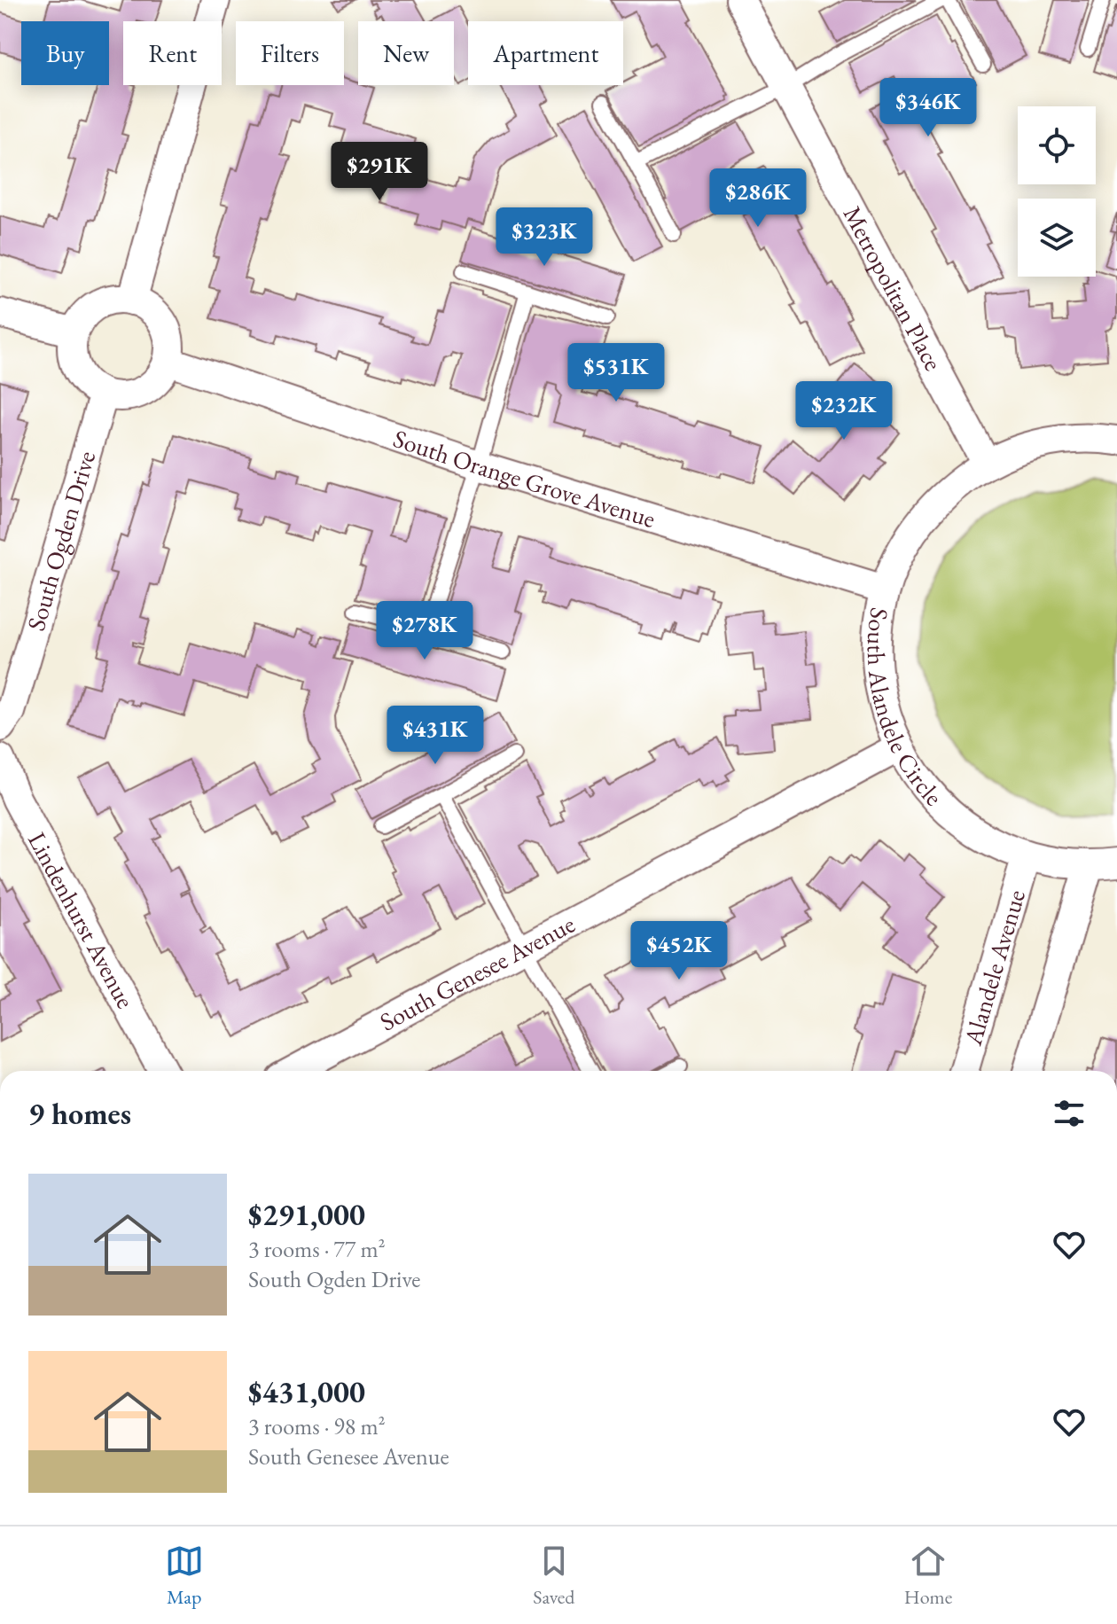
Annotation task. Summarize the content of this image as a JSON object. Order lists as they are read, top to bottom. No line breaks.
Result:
{"streets":{"street":["Metropolitan Place","South Orange Grove Avenue","South Ogden Drive","South Alandele Circle","Lindenhurst Avenue","Alandele Avenue","South Genesee Avenue"]},"crossings":[["Metropolitan Place","South Alandele Circle"],["South Orange Grove Avenue","South Ogden Drive"],["South Orange Grove Avenue","South Alandele Circle"],["South Alandele Circle","Alandele Avenue"],["South Alandele Circle","South Genesee Avenue"]],"page":{"chip":["Buy","Rent","Filters","New","Apartment"],"price":["$346K","$291K","$286K","$323K","$531K","$232K","$278K","$431K","$452K"],"heading":"9 homes","list":[{"name":"$291,000","note":"3 rooms · 77 m² · South Ogden Drive"},{"name":"$431,000","note":"3 rooms · 98 m² · South Genesee Avenue"}],"tabs":["Map","Saved","Home"]}}
